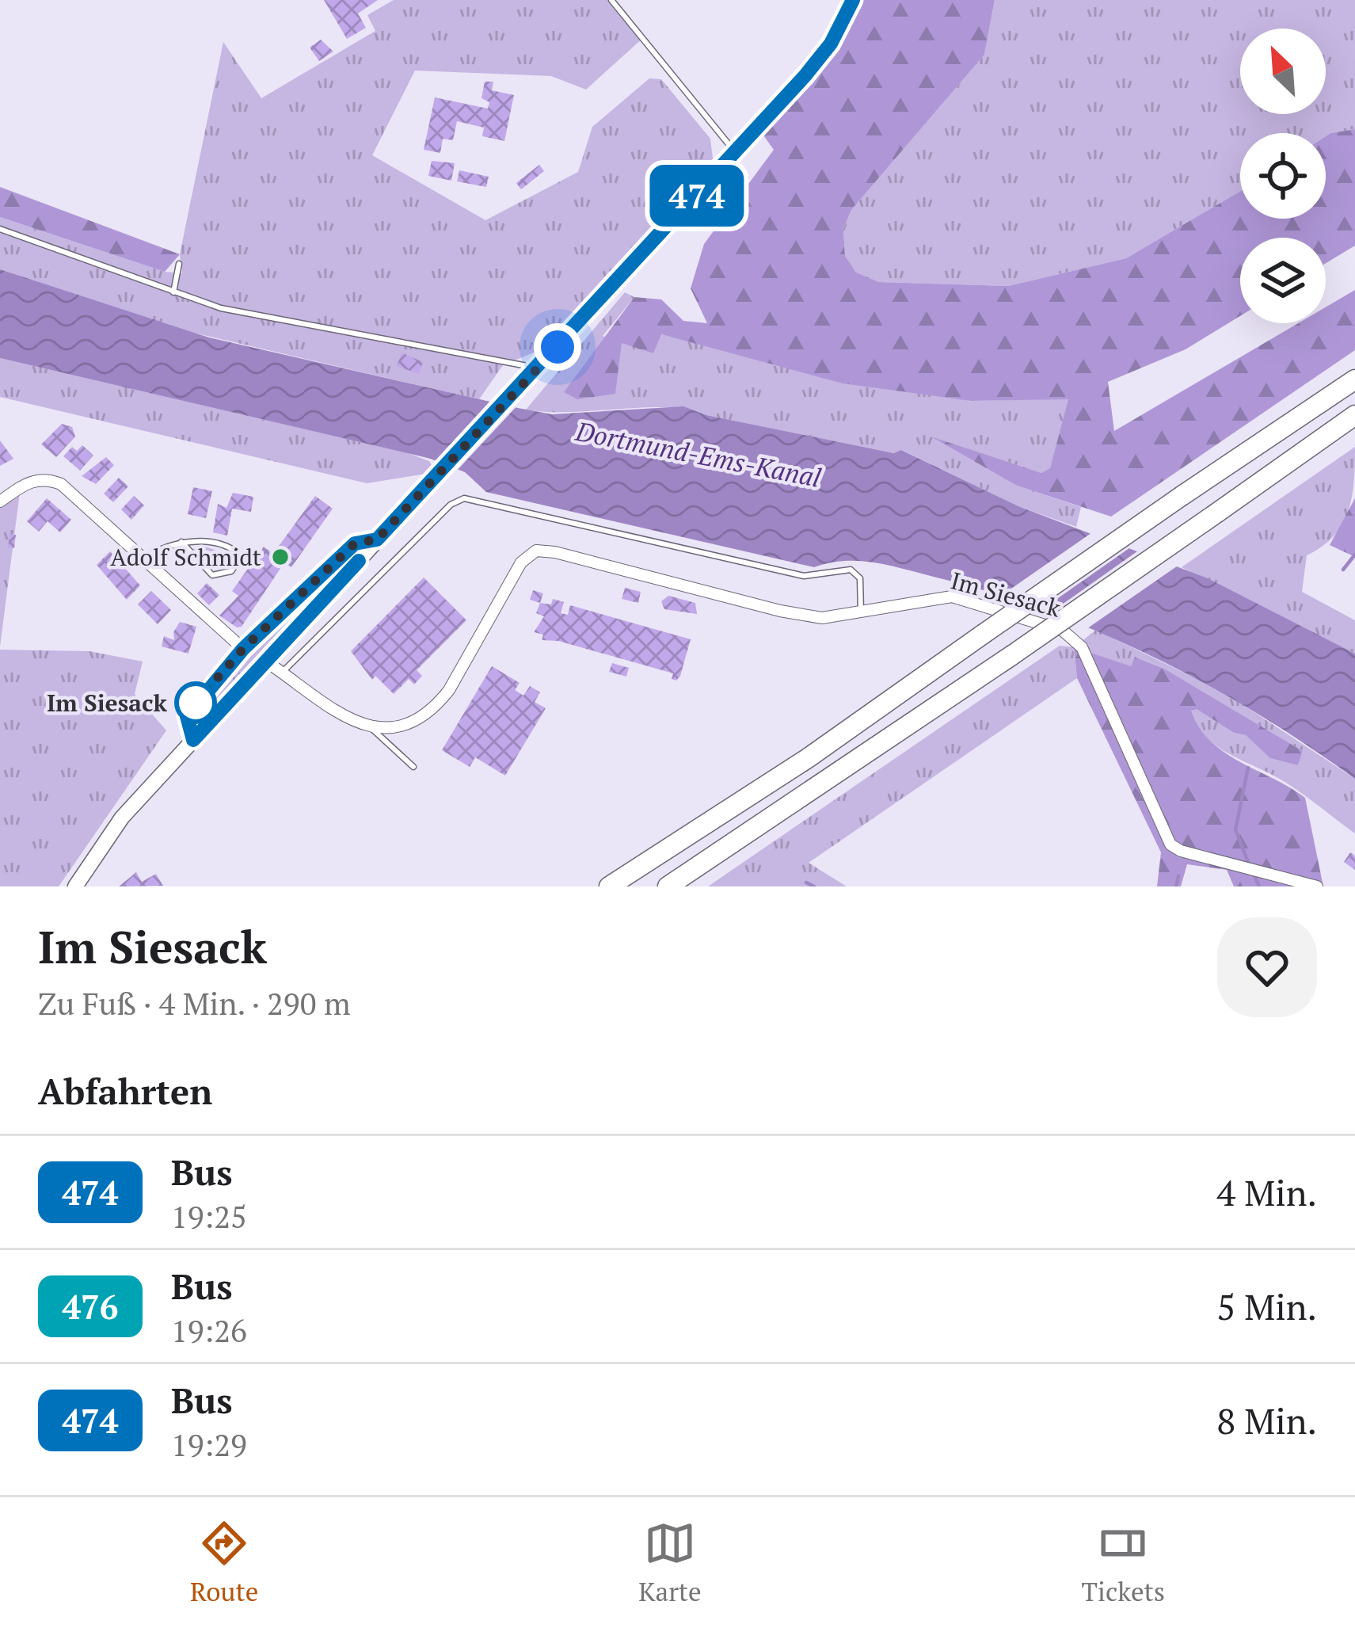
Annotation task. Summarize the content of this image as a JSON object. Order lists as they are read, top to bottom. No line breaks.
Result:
{"streets":{"street":["Im Siesack"]},"water":["Dortmund-Ems-Kanal"],"places":["Adolf Schmidt","Im Siesack"],"lines":["bus line 474"],"north":"top left","page":{"on_map":"474","heading":[["Im Siesack","Zu Fuß · 4 Min. · 290 m"],"Abfahrten"],"list":[{"mark":"474","name":"Bus","note":"19:25","value":"4 Min."},{"mark":"476","name":"Bus","note":"19:26","value":"5 Min."},{"mark":"474","name":"Bus","note":"19:29","value":"8 Min."}],"tabs":["Route","Karte","Tickets"]}}
